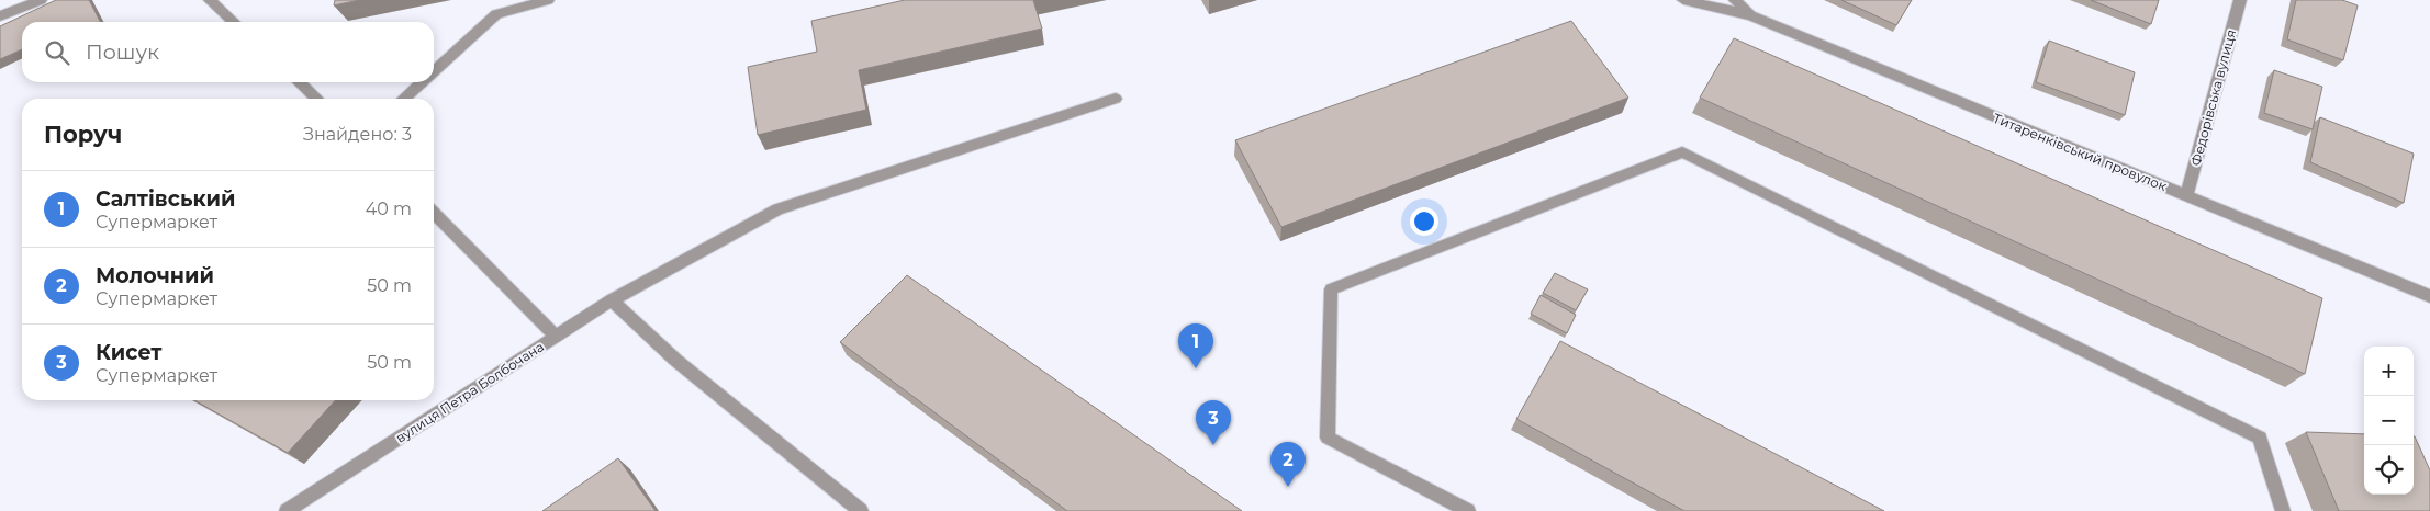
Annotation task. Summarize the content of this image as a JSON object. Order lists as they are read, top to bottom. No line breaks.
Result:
{"streets":{"street":["Федорівська вулиця","Титаренківський провулок","вулиця Петра Болбочана"]},"crossings":[["Федорівська вулиця","Титаренківський провулок"]],"page":{"search":"Пошук","heading":["Поруч","Знайдено: 3"],"list":[{"mark":"1","name":"Салтівський","note":"Супермаркет","value":"40 m"},{"mark":"2","name":"Молочний","note":"Супермаркет","value":"50 m"},{"mark":"3","name":"Кисет","note":"Супермаркет","value":"50 m"}],"pins":["1","3","2"],"map_buttons":["+","−"]}}
